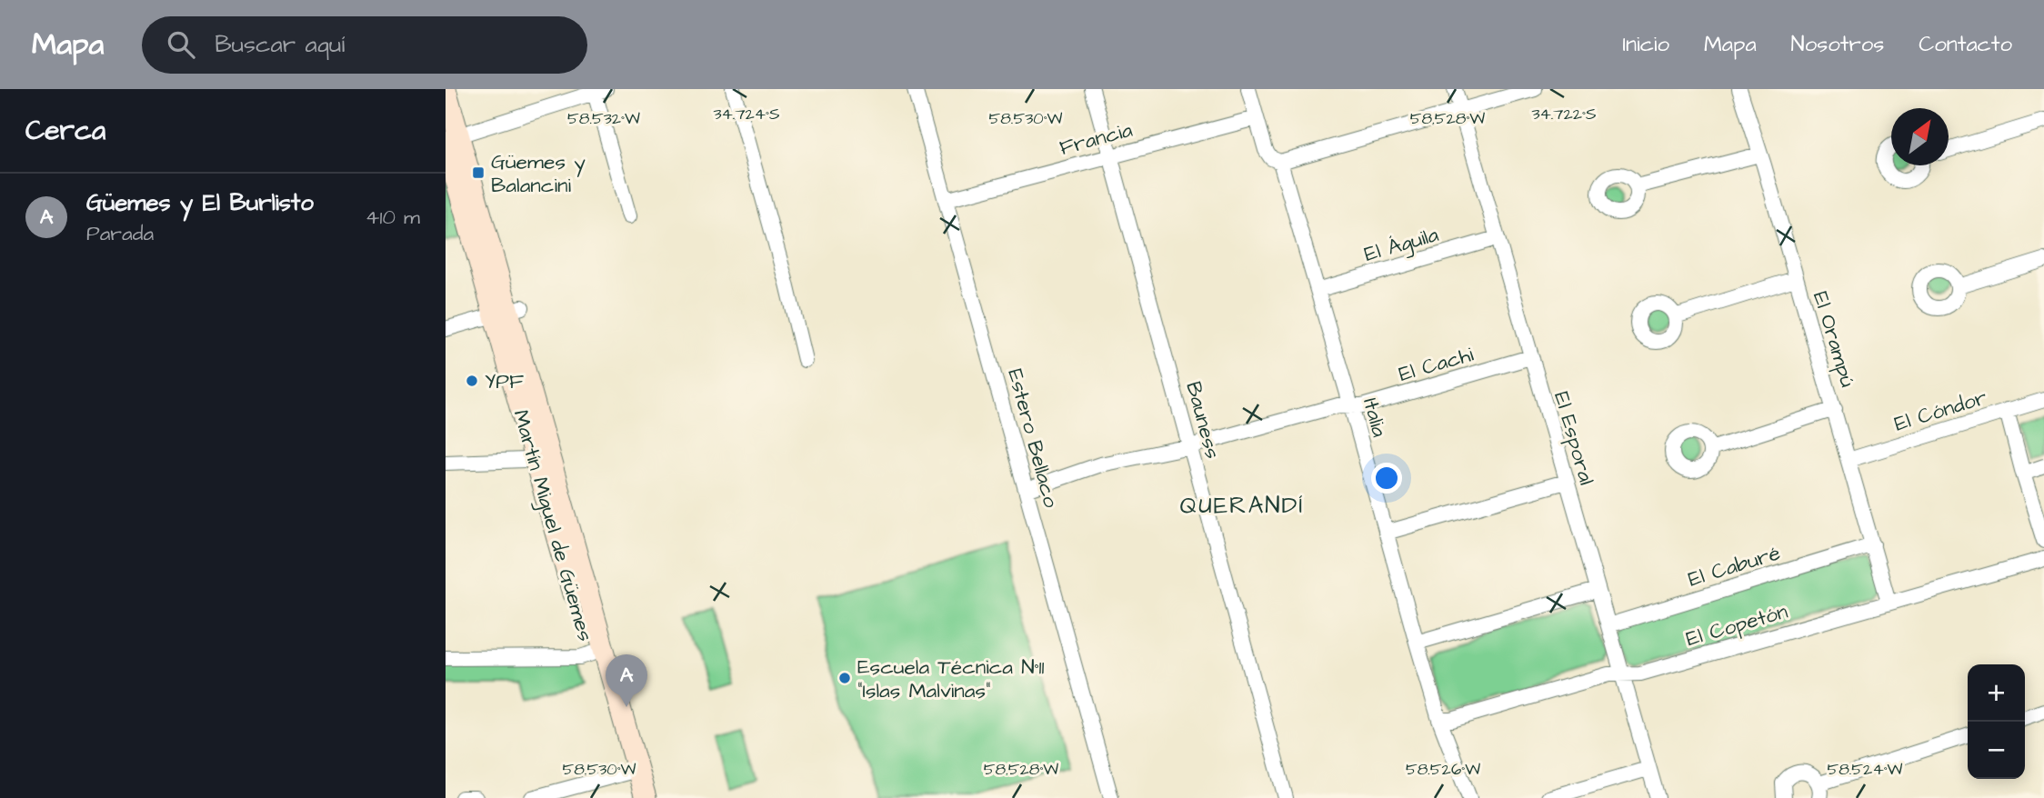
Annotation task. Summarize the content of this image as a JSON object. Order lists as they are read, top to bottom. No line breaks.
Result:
{"streets":{"main road":["Martín Miguel de Güemes"],"street":["Francia","El Águila","El Orampú","El Cachi","El Cóndor","Italia","Bauness","Estero Bellaco","El Esporal","El Caburé","El Copetón"]},"crossings":[["Francia","Italia"],["Francia","Bauness"],["Francia","Estero Bellaco"],["El Águila","Italia"],["El Águila","El Esporal"],["El Orampú","El Cóndor"],["El Orampú","El Caburé"],["El Orampú","El Copetón"],["El Cachi","Italia"],["El Cachi","Bauness"],["El Cachi","Estero Bellaco"],["El Cachi","El Esporal"],["Italia","El Copetón"],["El Esporal","El Caburé"],["El Esporal","El Copetón"]],"districts":["QUERANDÍ"],"places":{"transit":["Güemes y Balancini"],"other":["YPF","Escuela Técnica N°11 \"Islas Malvinas\""]},"north":"top right","page":{"header":"Mapa","search":"Buscar aquí","nav":["Inicio","Mapa","Nosotros","Contacto"],"heading":"Cerca","list":[{"mark":"A","name":"Güemes y El Burlisto","note":"Parada","value":"410 m"}],"pins":"A","map_buttons":["+","−"]},"coordinates":["34.724°S","34.722°S","58.532°W","58.530°W","58.528°W","58.526°W","58.524°W"]}
